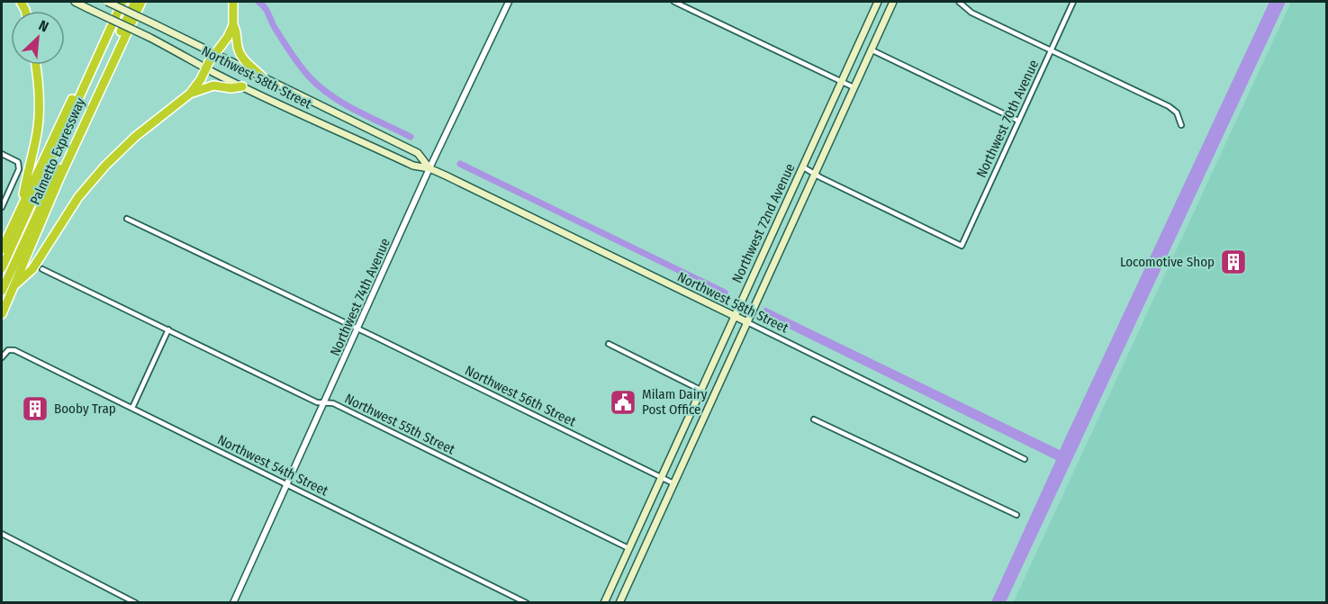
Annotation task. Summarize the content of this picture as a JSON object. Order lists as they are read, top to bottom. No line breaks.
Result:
{"streets":{"highway":["Palmetto Expressway"],"main road":["Northwest 58th Street","Northwest 72nd Avenue"],"street":["Northwest 70th Avenue","Northwest 74th Avenue","Northwest 56th Street","Northwest 55th Street","Northwest 54th Street"]},"crossings":[["Northwest 58th Street","Northwest 72nd Avenue"],["Northwest 58th Street","Northwest 74th Avenue"],["Northwest 70th Avenue","Northwest 72nd Avenue"],["Northwest 72nd Avenue","Northwest 56th Street"],["Northwest 72nd Avenue","Northwest 55th Street"],["Northwest 74th Avenue","Northwest 56th Street"],["Northwest 74th Avenue","Northwest 55th Street"],["Northwest 74th Avenue","Northwest 54th Street"]],"places":{"building":["Locomotive Shop","Booby Trap"],"public building":["Milam Dairy Post Office"]},"north":"top right"}
